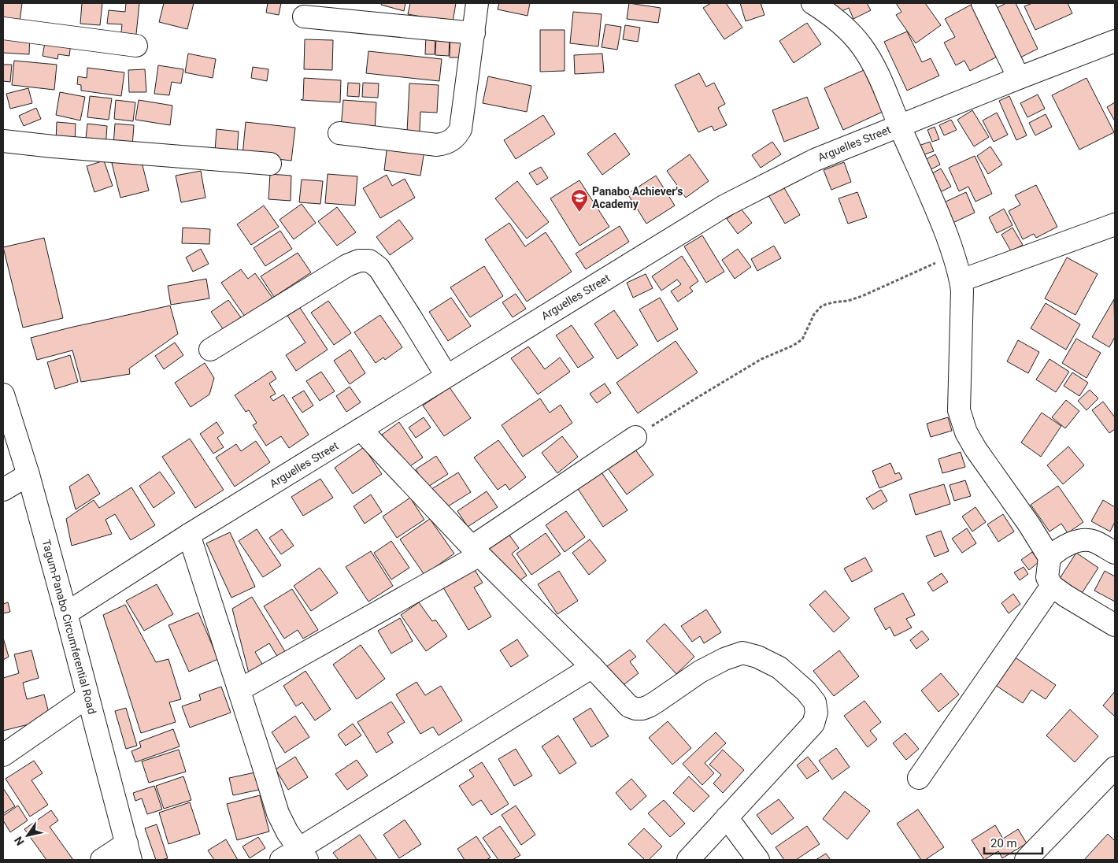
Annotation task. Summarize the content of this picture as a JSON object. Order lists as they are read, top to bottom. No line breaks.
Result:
{"streets":{"street":["Arguelles Street","Tagum-Panabo Circumferential Road"]},"crossings":[["Arguelles Street","Tagum-Panabo Circumferential Road"]],"places":{"school or university":["Panabo Achiever's Academy"]},"scale_bar":"20 m","north":"bottom left"}
